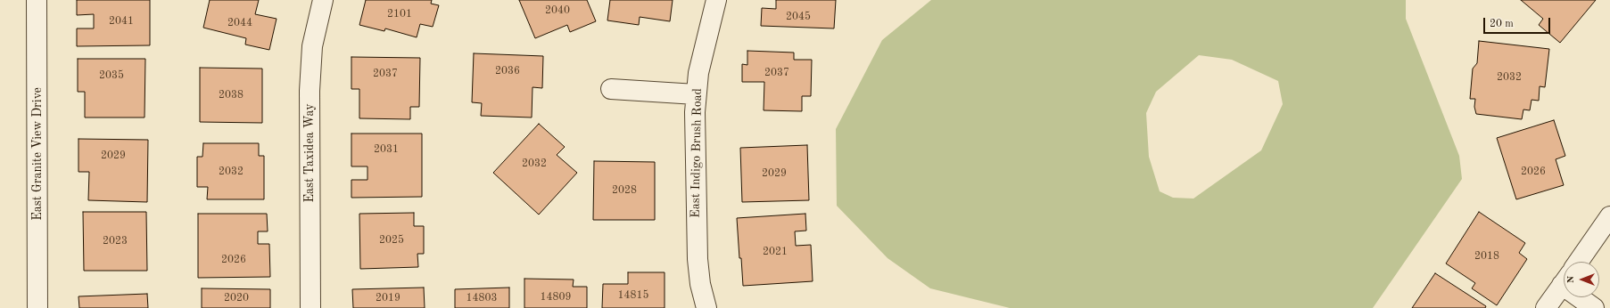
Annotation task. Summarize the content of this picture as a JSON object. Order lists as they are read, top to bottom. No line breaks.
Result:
{"streets":{"street":["East Taxidea Way","East Indigo Brush Road","East Granite View Drive"]},"house_numbers":["2040","2101","2045","2041","2044","2036","2037","2037","2035","2032","2038","2031","2029","2032","2032","2026","2029","2028","2025","2023","2021","2018","2026","14815","14809","2020","2019","14803"],"scale_bar":"20 m","north":"left"}
